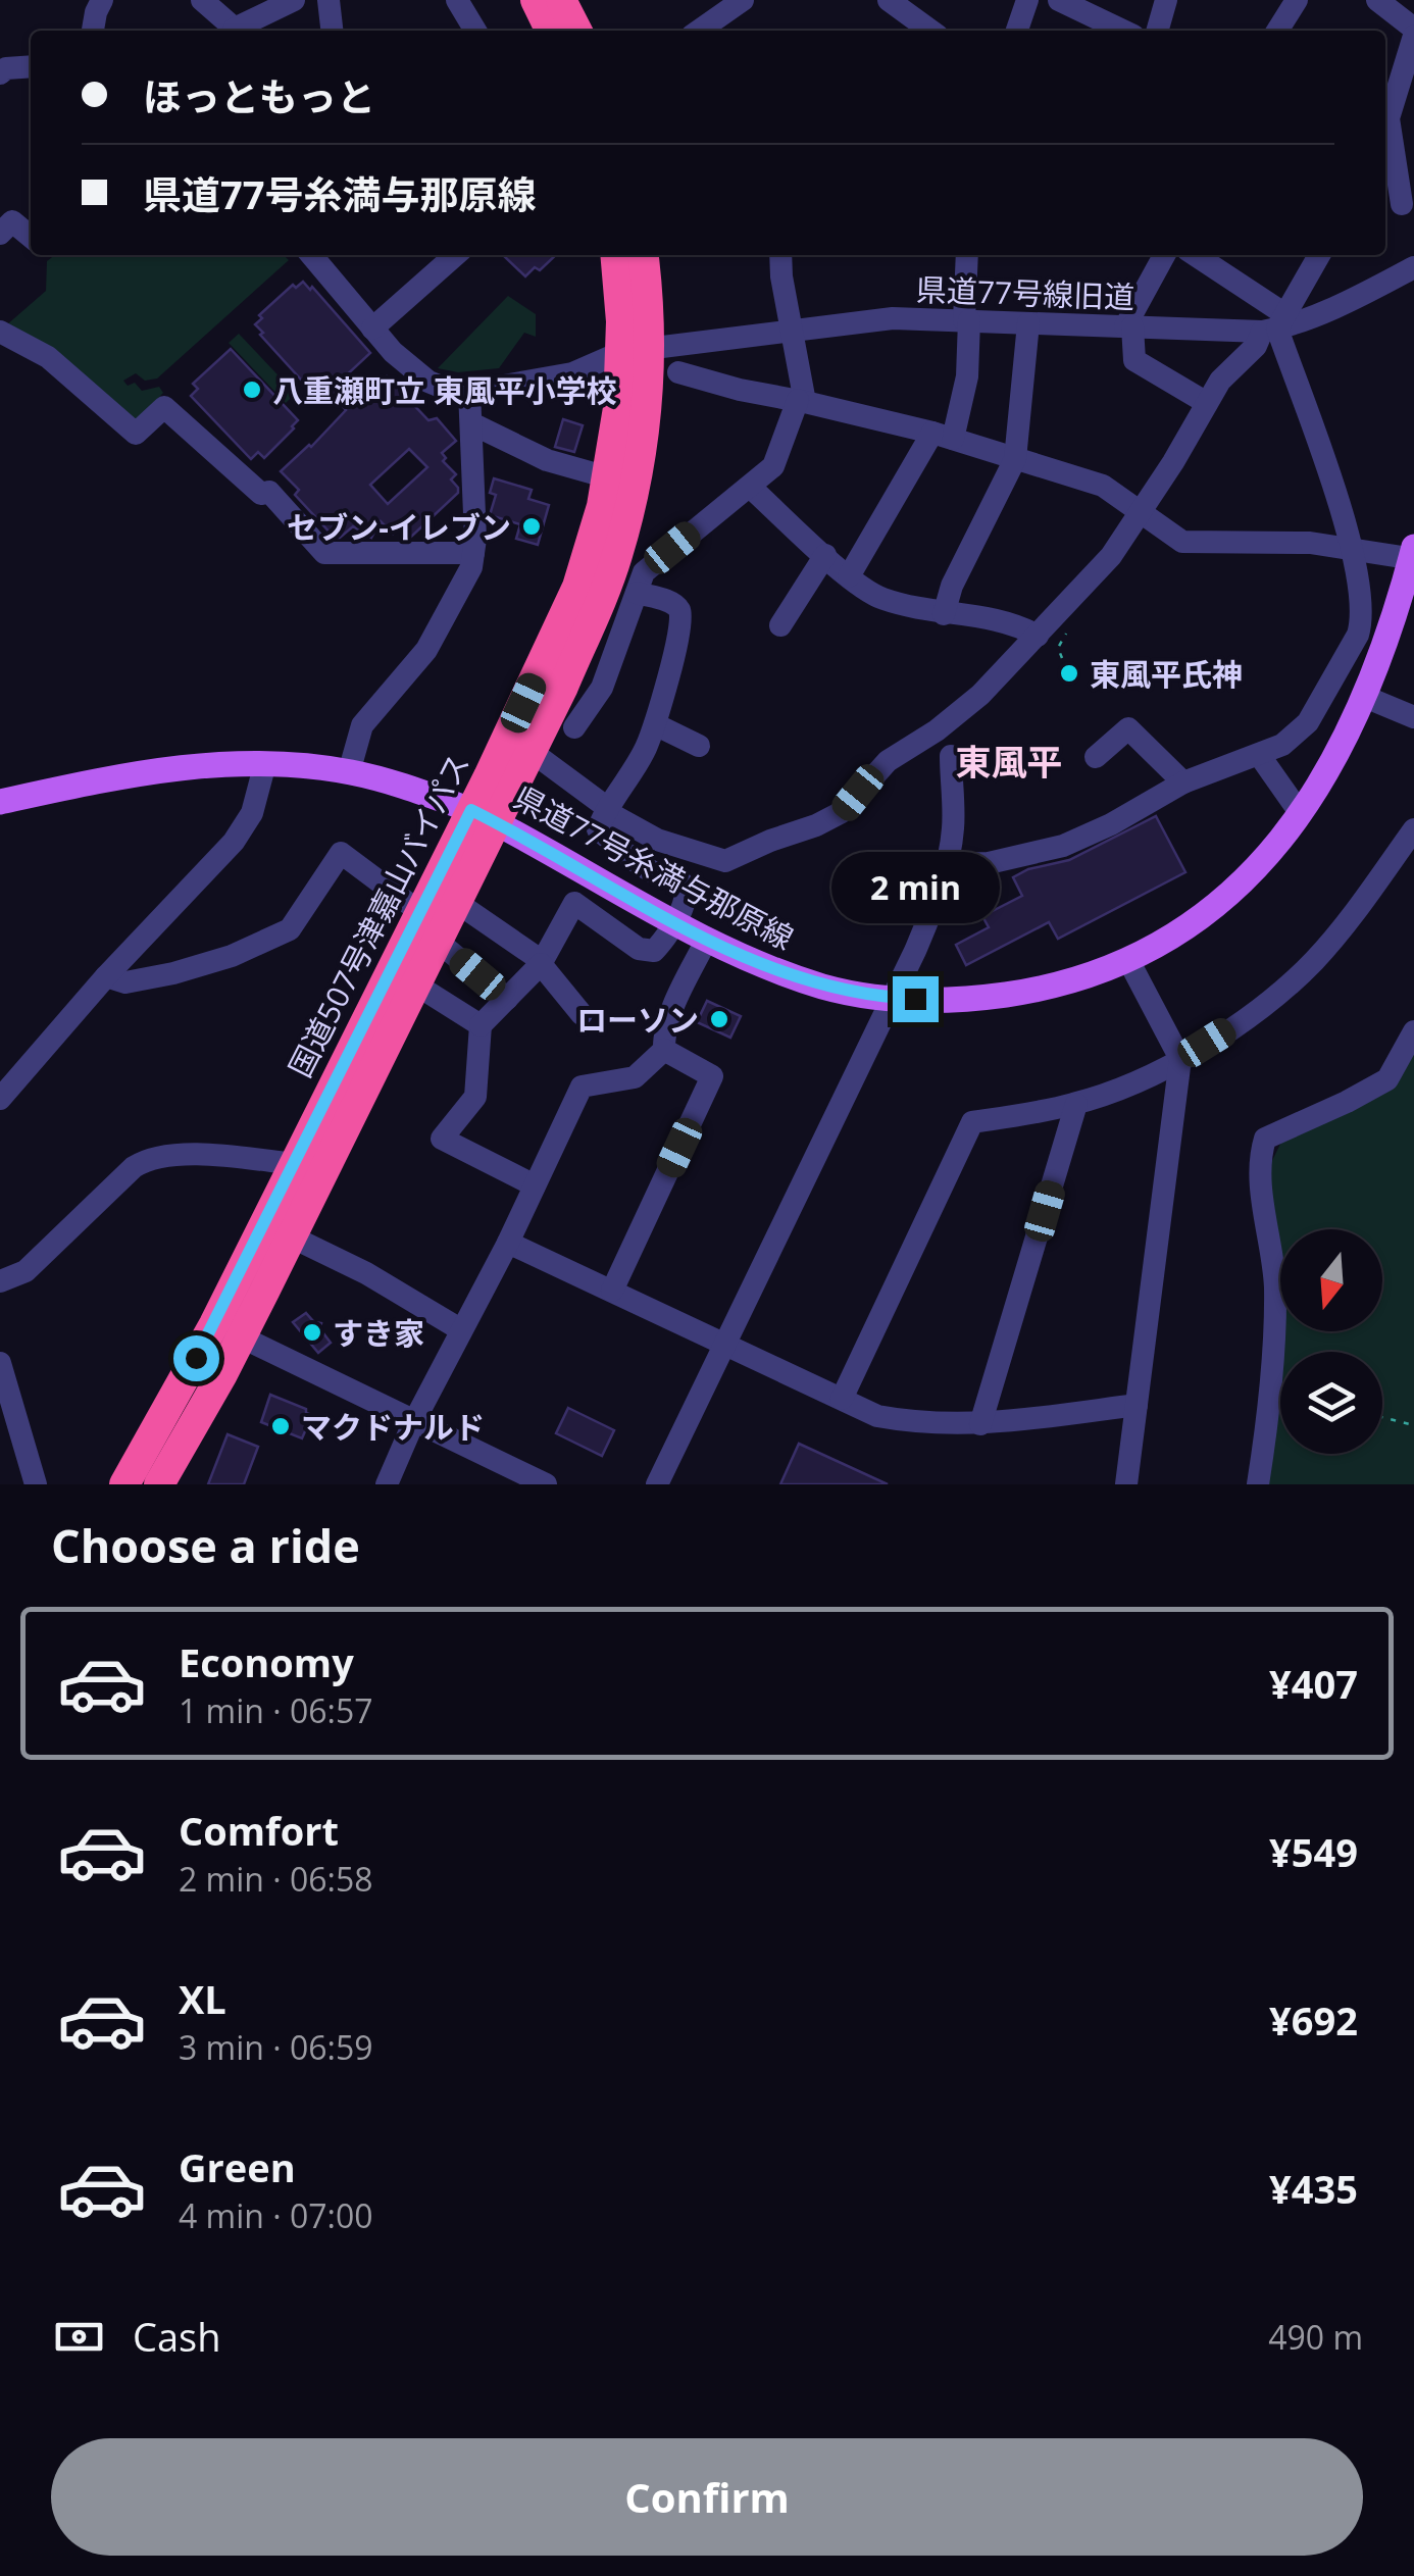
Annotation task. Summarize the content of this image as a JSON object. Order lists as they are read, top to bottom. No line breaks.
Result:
{"streets":{"highway":["国道507号津嘉山バイパス"],"main road":["県道77号糸満与那原線"],"street":["県道77号線旧道"]},"crossings":[["県道77号線旧道","国道507号津嘉山バイパス"],["県道77号糸満与那原線","国道507号津嘉山バイパス"]],"districts":["東風平"],"places":["八重瀬町立 東風平小学校","セブン-イレブン","東風平氏神","ローソン","すき家","マクドナルド"],"north":"bottom","page":{"banner":["ほっともっと","県道77号糸満与那原線"],"bubble":"2 min","heading":"Choose a ride","list":[{"name":"Economy","note":"1 min · 06:57","value":"¥407"},{"name":"Comfort","note":"2 min · 06:58","value":"¥549"},{"name":"XL","note":"3 min · 06:59","value":"¥692"},{"name":"Green","note":"4 min · 07:00","value":"¥435"}],"pay":["Cash","490 m"],"buttons":"Confirm"}}
